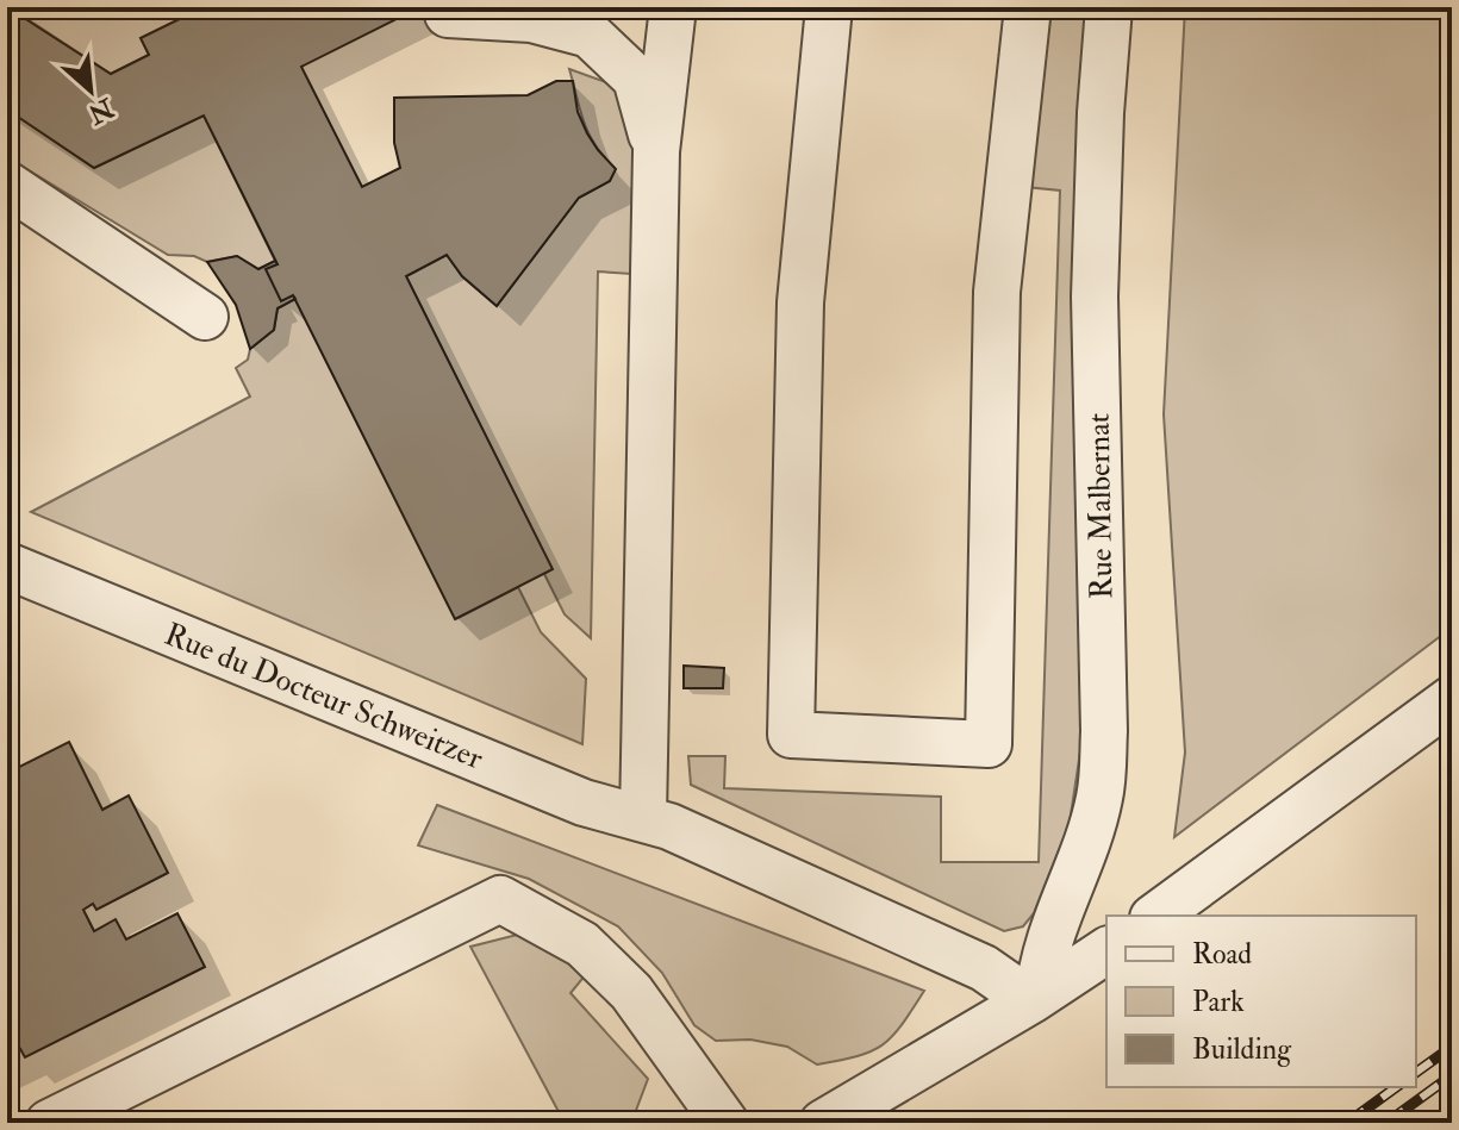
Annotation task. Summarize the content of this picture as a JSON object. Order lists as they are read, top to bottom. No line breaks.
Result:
{"streets":{"street":["Rue Malbernat","Rue du Docteur Schweitzer"]},"crossings":[["Rue Malbernat","Rue du Docteur Schweitzer"]],"legend":["Road","Park","Building"],"north":"bottom right"}
